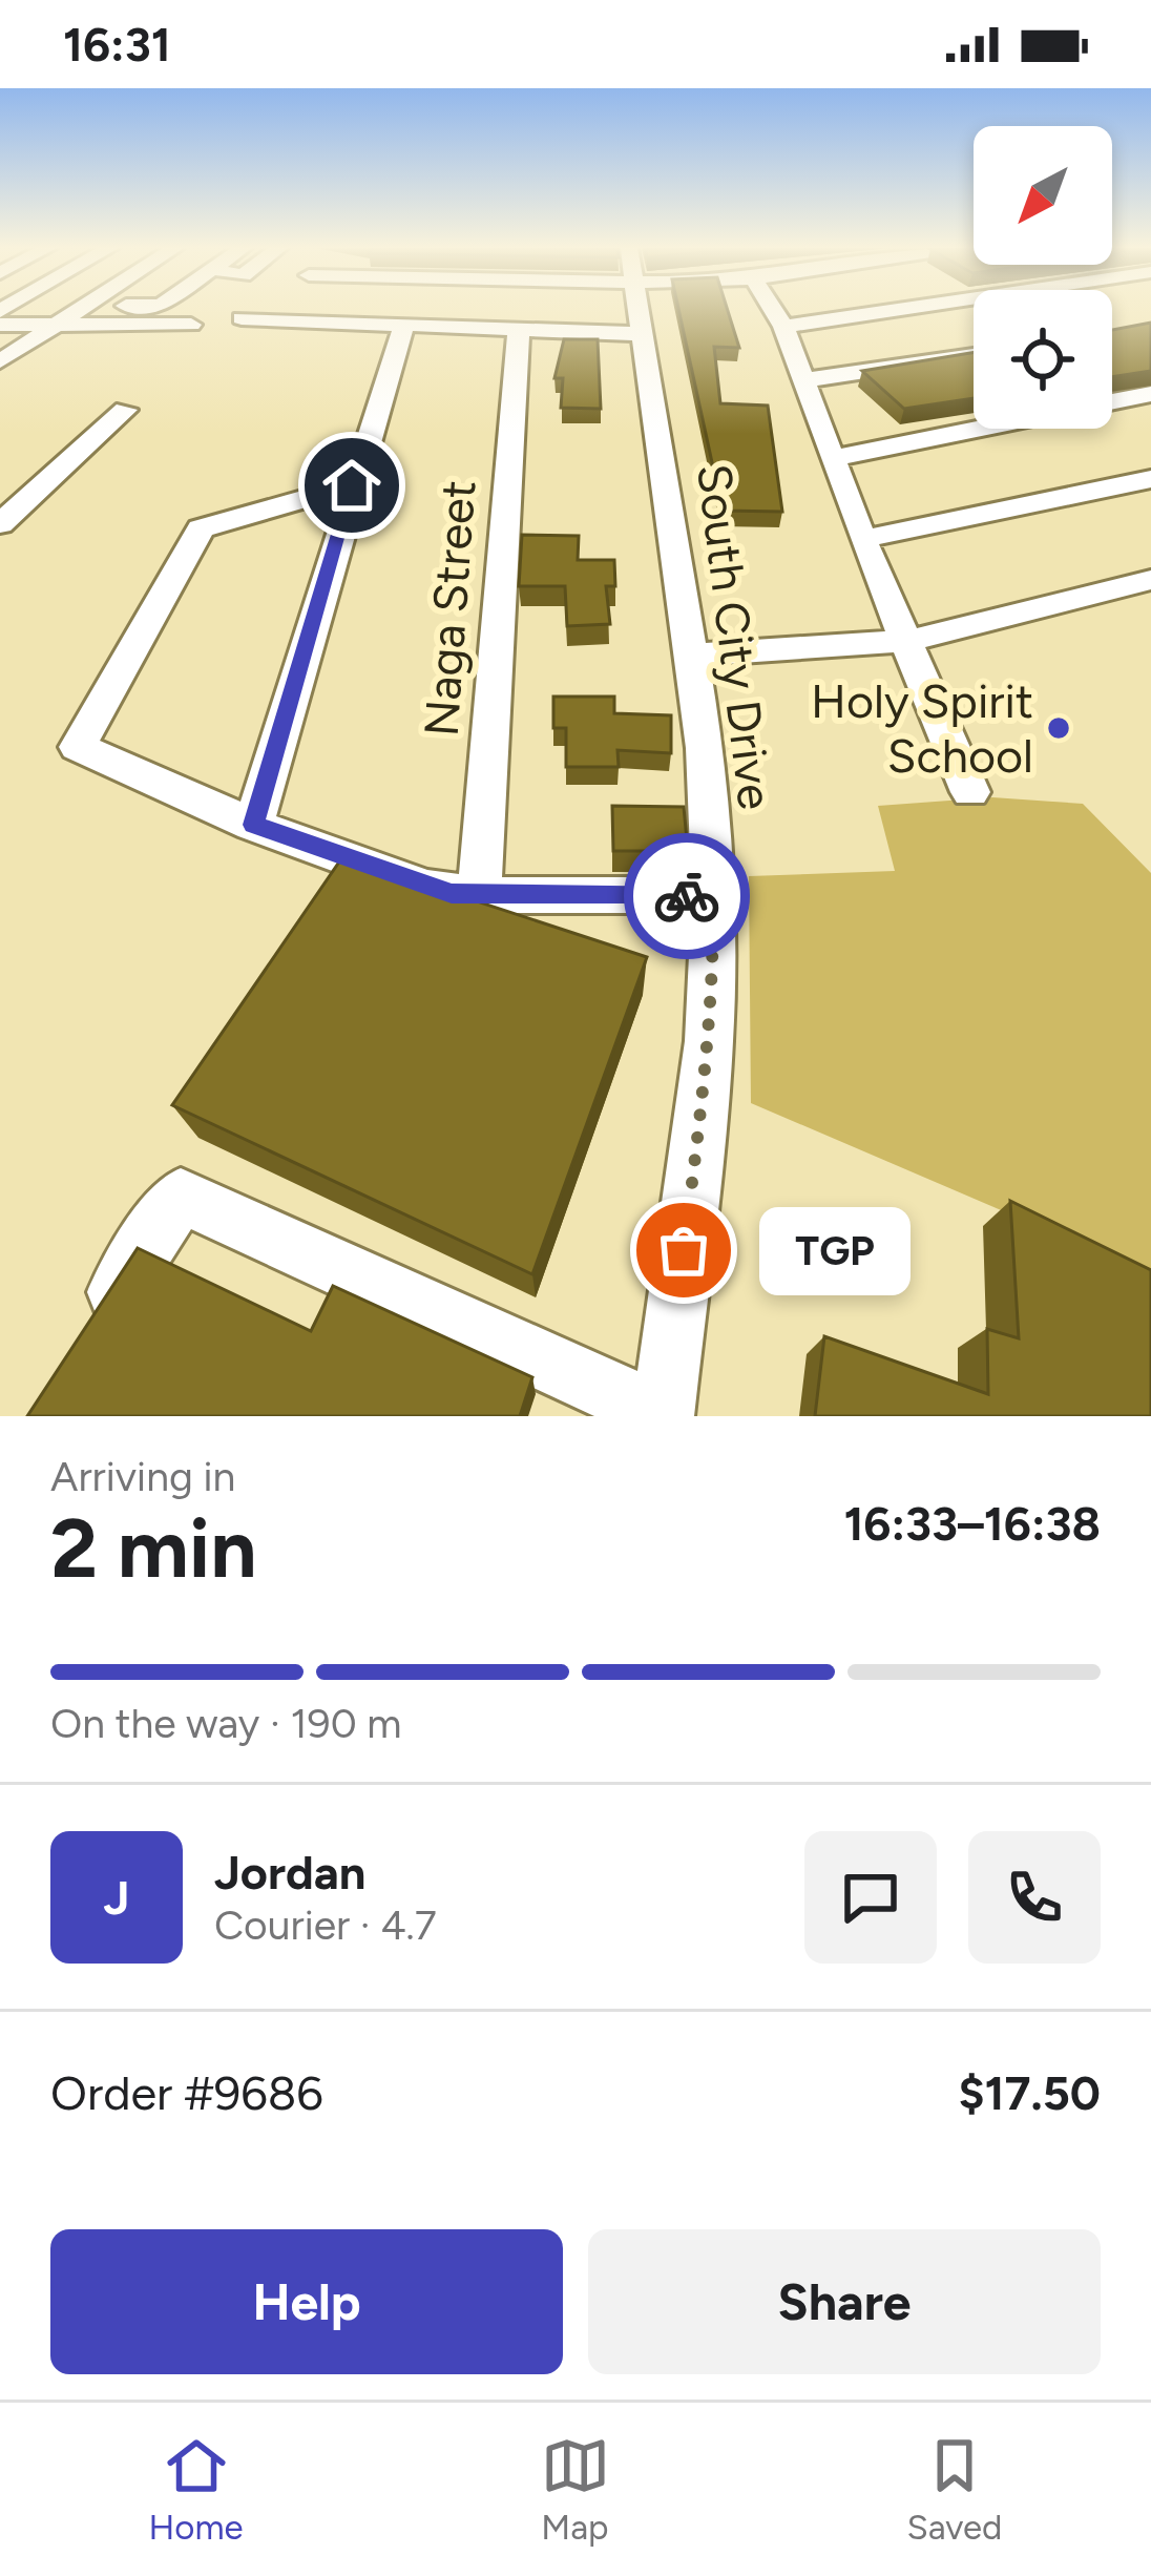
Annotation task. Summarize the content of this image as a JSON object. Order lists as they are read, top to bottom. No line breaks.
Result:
{"streets":{"street":["Naga Street","South City Drive"]},"places":["Holy Spirit School","TGP"],"north":"bottom left","page":{"status":"16:31","bubble":"TGP","heading":["2 min","Arriving in","16:33–16:38"],"panel":["Jordan","Courier · 4.7","Order #9686","$17.50"],"bar":"On the way · 190 m","round":"J","buttons":["Help","Share"],"tabs":["Home","Map","Saved"]}}
